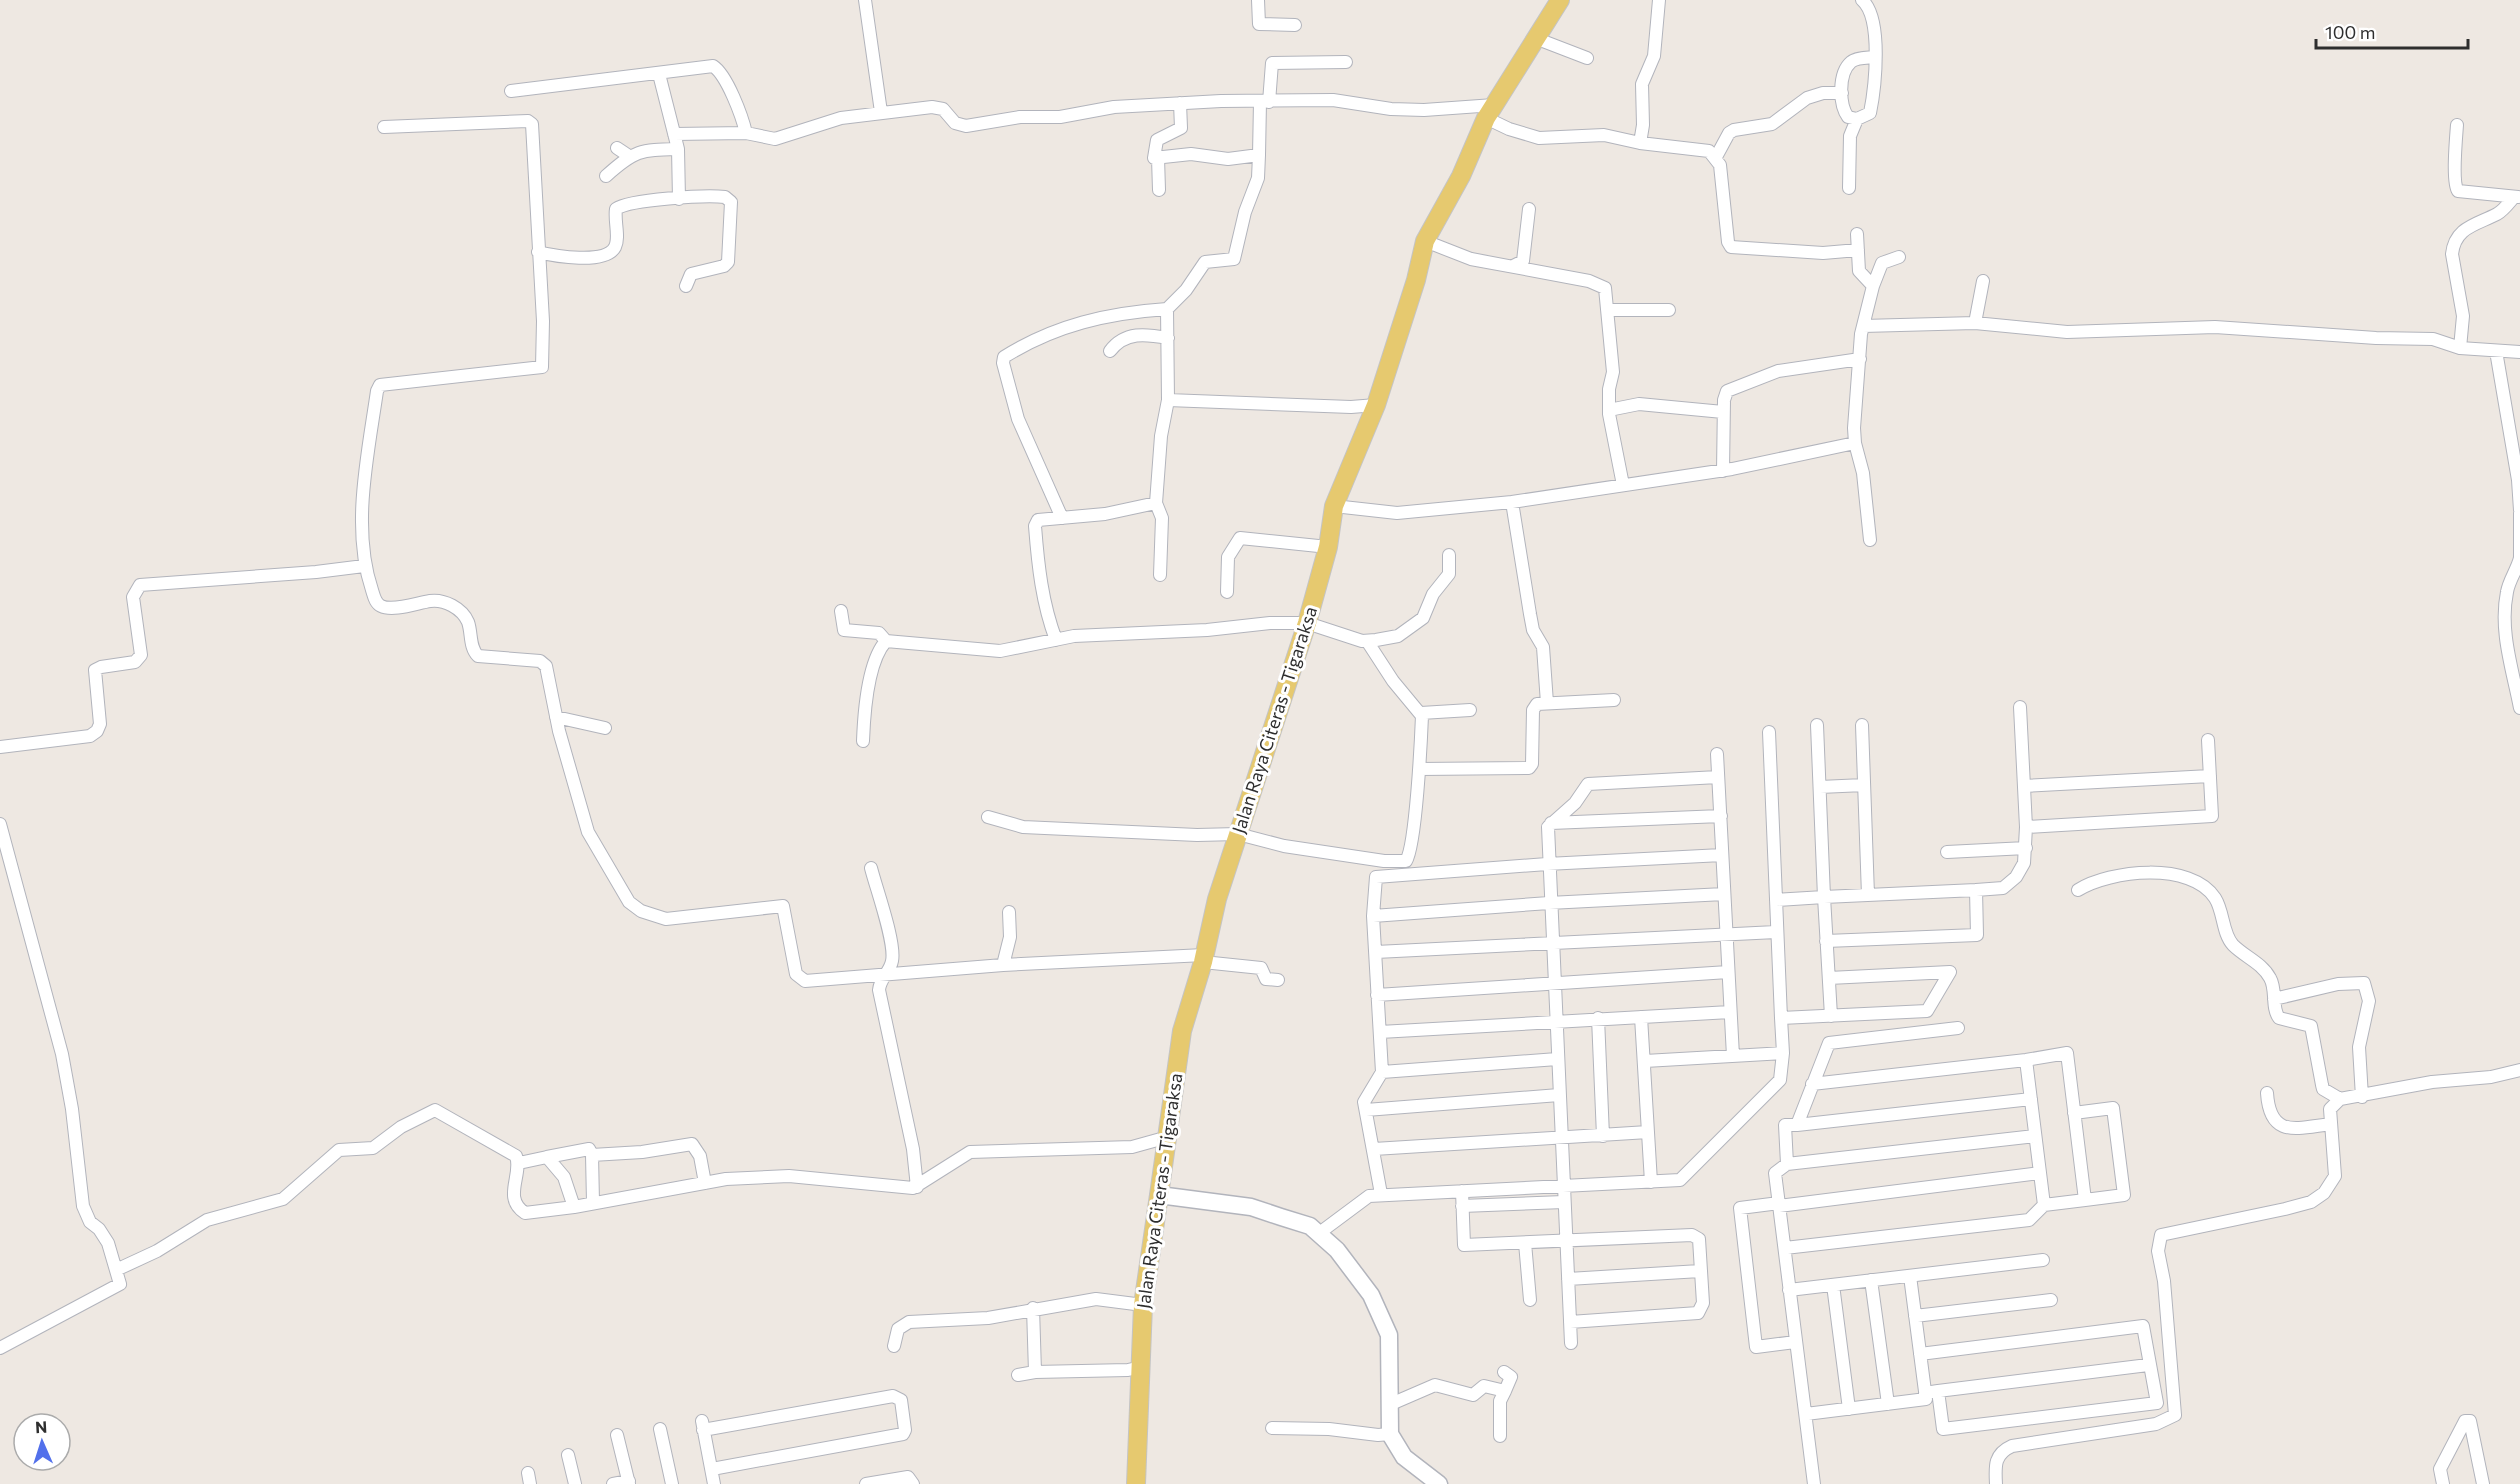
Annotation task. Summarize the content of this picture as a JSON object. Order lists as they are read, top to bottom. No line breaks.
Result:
{"streets":{"main road":["Jalan Raya Citeras - Tigaraksa"]},"scale_bar":"100 m","north":"top"}
